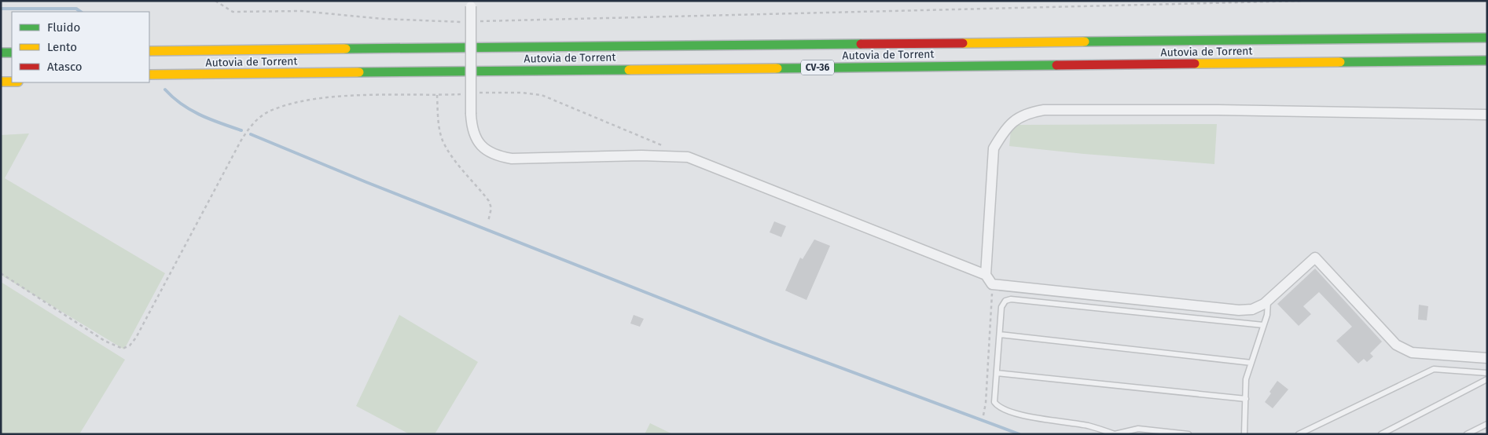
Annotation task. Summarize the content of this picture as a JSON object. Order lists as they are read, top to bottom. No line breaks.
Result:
{"streets":{"highway":["Autovia de Torrent","CV-36"]},"legend":["Fluido","Lento","Atasco"]}
